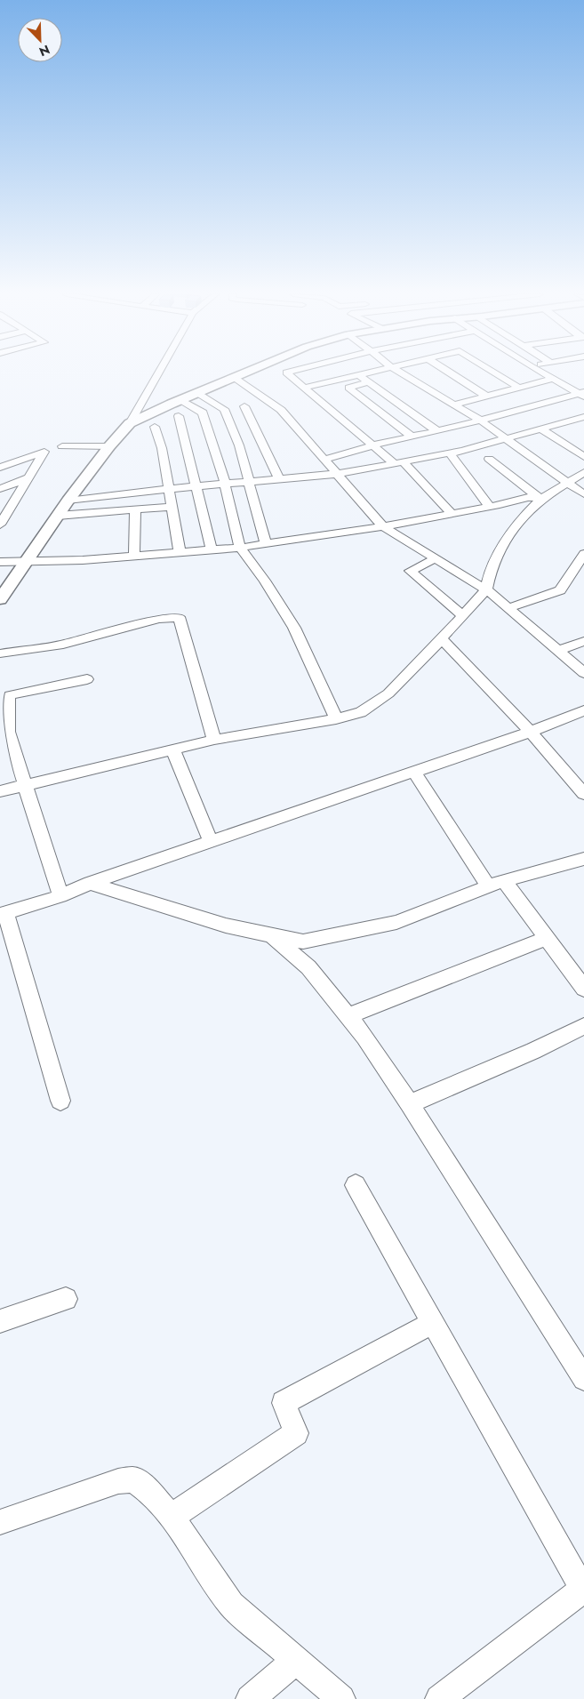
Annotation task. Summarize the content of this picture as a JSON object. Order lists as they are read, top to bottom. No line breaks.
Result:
{"north":"bottom right"}
